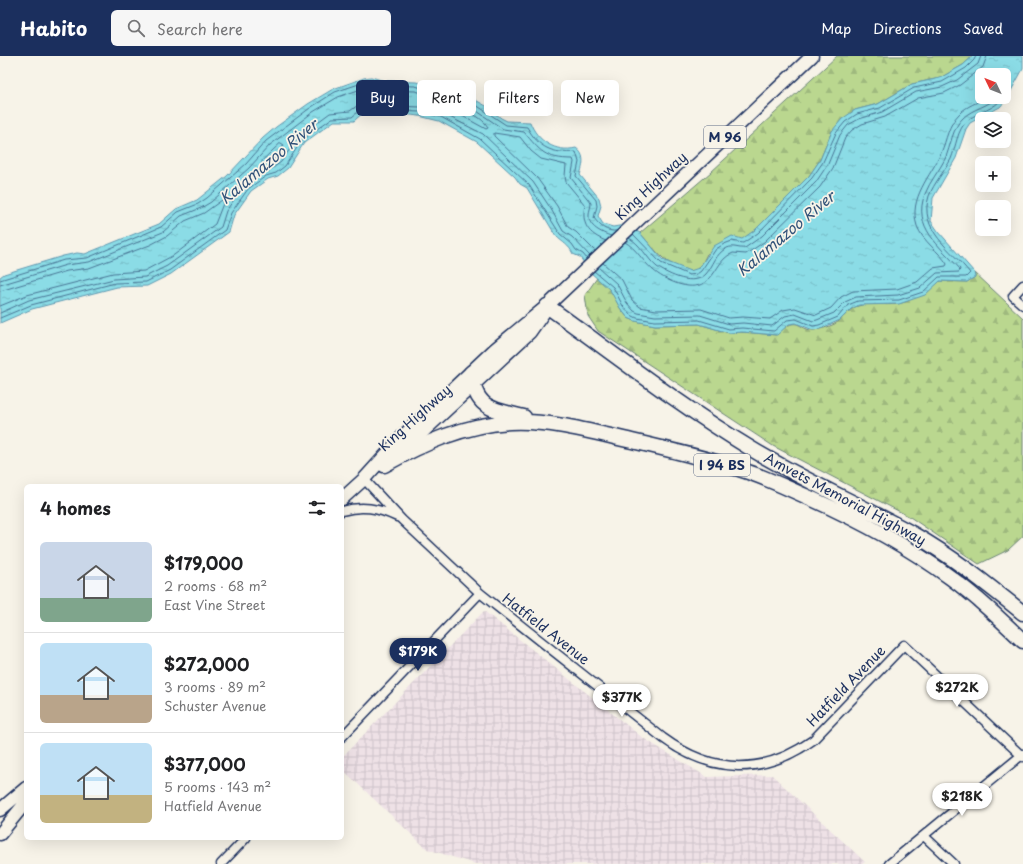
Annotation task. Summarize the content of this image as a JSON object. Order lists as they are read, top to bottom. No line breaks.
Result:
{"streets":{"highway":["I 94 BS","Amvets Memorial Highway"],"main road":["M 96","King Highway"],"street":["Hatfield Avenue"]},"crossings":[["King Highway","I 94 BS"],["King Highway","Amvets Memorial Highway"],["King Highway","Hatfield Avenue"],["I 94 BS","Amvets Memorial Highway"]],"water":["Kalamazoo River"],"north":"top left","page":{"header":"Habito","search":"Search here","nav":["Map","Directions","Saved"],"map_buttons":["+","−"],"chip":["Buy","Rent","Filters","New"],"heading":"4 homes","list":[{"name":"$179,000","note":"2 rooms · 68 m² · East Vine Street"},{"name":"$272,000","note":"3 rooms · 89 m² · Schuster Avenue"},{"name":"$377,000","note":"5 rooms · 143 m² · Hatfield Avenue"}],"price":["$179K","$272K","$377K","$218K"]}}
